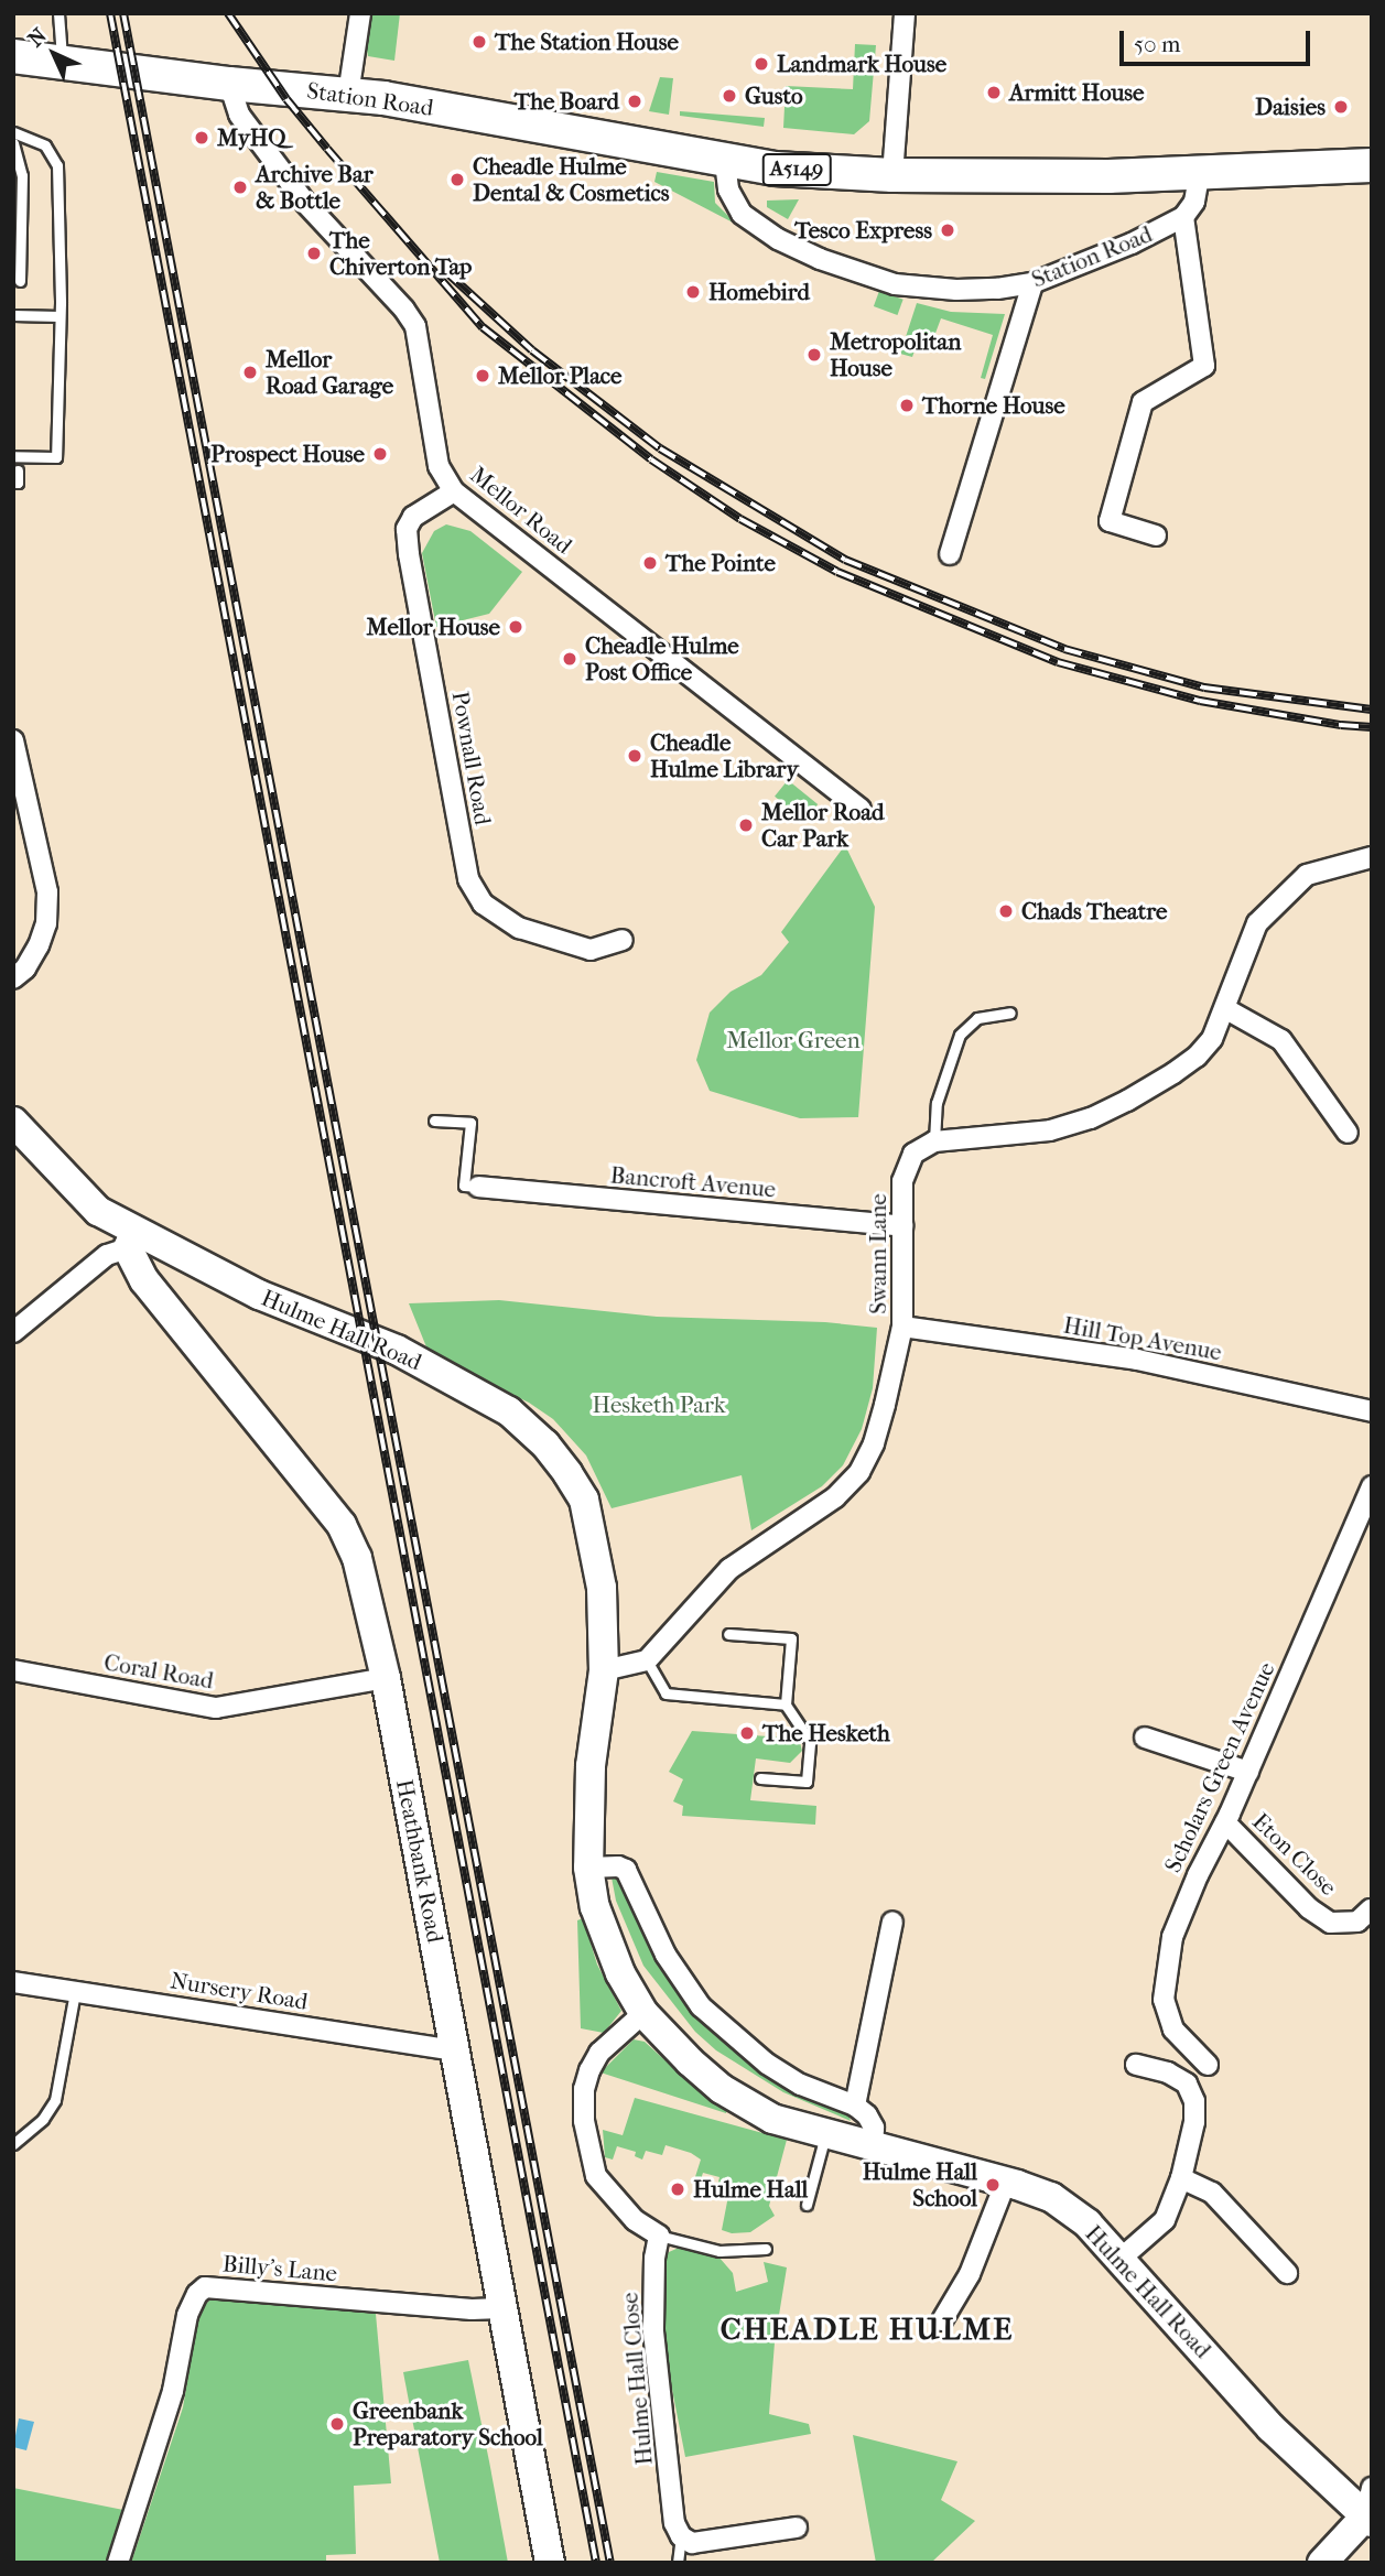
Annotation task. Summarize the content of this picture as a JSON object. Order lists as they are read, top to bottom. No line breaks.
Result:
{"streets":{"main road":["Station Road","A5149","Hulme Hall Road","Heathbank Road"],"street":["Mellor Road","Pownall Road","Bancroft Avenue","Swann Lane","Hill Top Avenue","Coral Road","Scholars Green Avenue","Eton Close","Nursery Road","Billy's Lane","Hulme Hall Close"]},"crossings":[["Station Road","Mellor Road"],["Mellor Road","Pownall Road"],["Bancroft Avenue","Swann Lane"],["Swann Lane","Hill Top Avenue"],["Hulme Hall Road","Heathbank Road"],["Coral Road","Heathbank Road"],["Scholars Green Avenue","Eton Close"],["Heathbank Road","Nursery Road"],["Heathbank Road","Billy's Lane"]],"districts":["CHEADLE HULME"],"parks":["Mellor Green","Hesketh Park"],"places":["The Station House","Landmark House","Armitt House","Gusto","The Board","Daisies","MyHQ","Cheadle Hulme Dental & Cosmetics","Archive Bar & Bottle","Tesco Express","The Chiverton Tap","Homebird","Metropolitan House","Mellor Road Garage","Mellor Place","Thorne House","Prospect House","The Pointe","Mellor House","Cheadle Hulme Post Office","Cheadle Hulme Library","Mellor Road Car Park","Chads Theatre","The Hesketh","Hulme Hall School","Hulme Hall","Greenbank Preparatory School"],"scale_bar":"50 m","north":"top left"}
